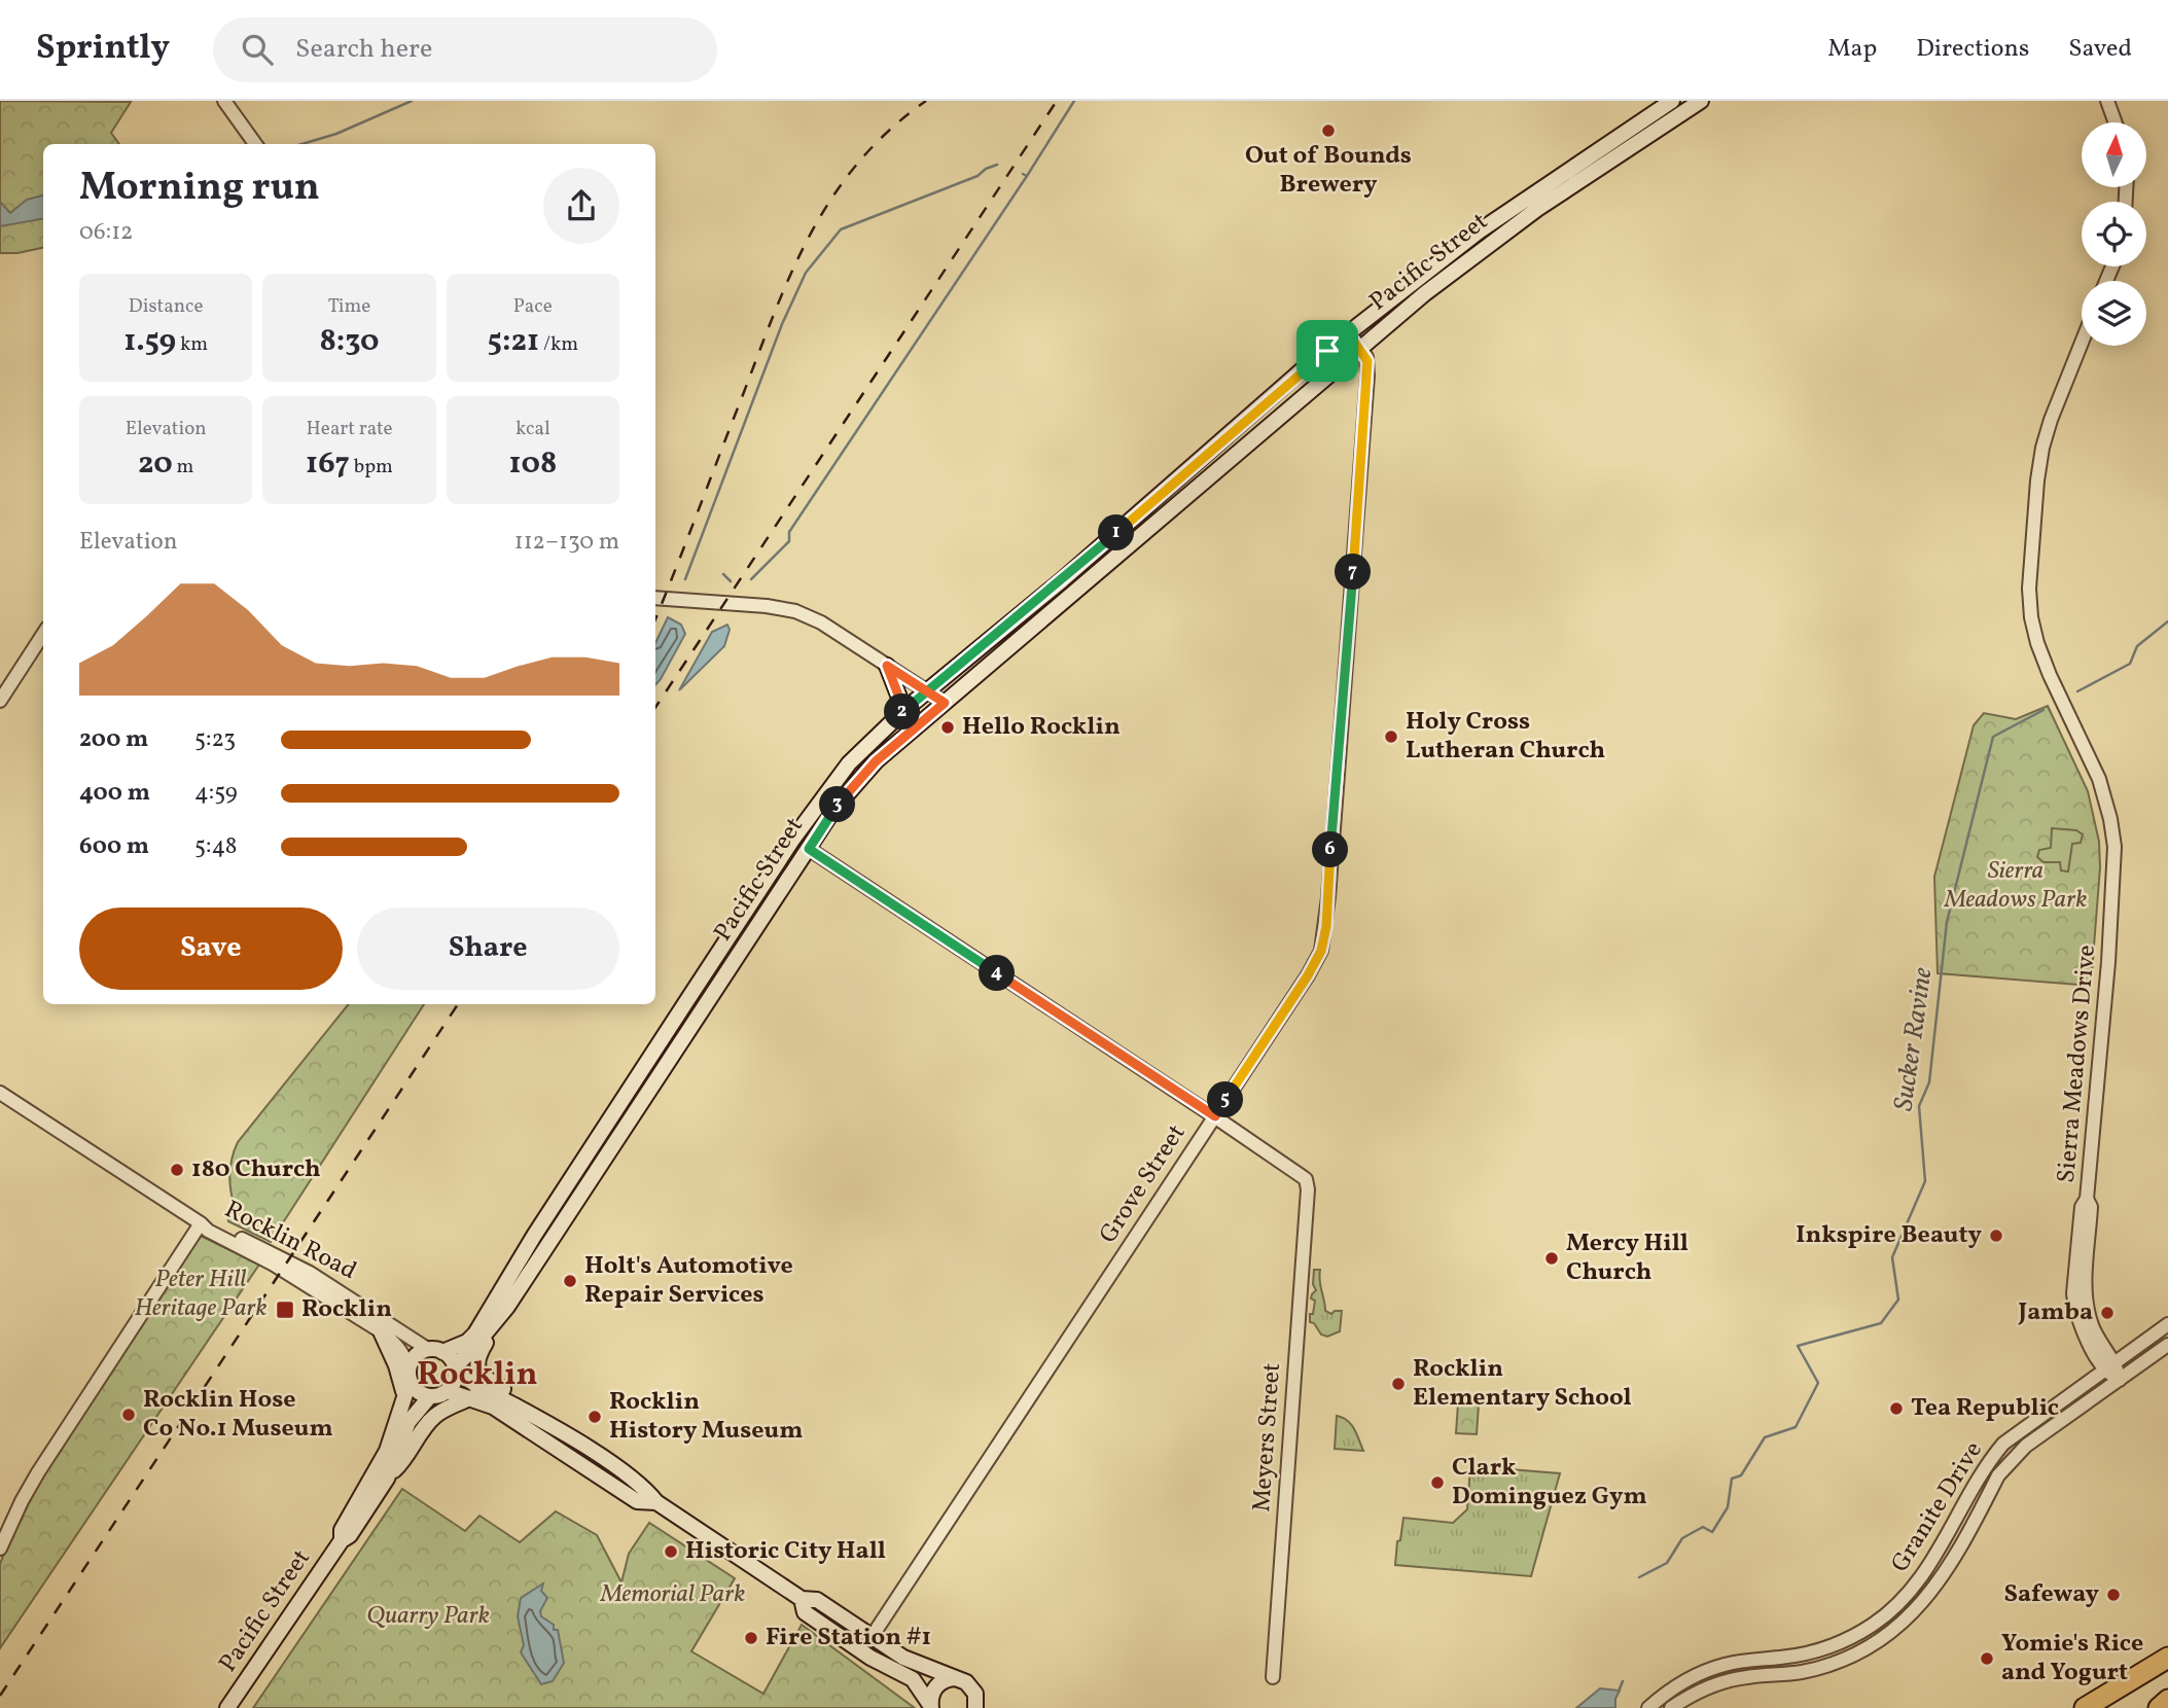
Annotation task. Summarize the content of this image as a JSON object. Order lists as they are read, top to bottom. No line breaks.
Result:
{"streets":{"main road":["Pacific Street"],"street":["Sierra Meadows Drive","Grove Street","Rocklin Road","Meyers Street","Granite Drive"]},"crossings":[["Pacific Street","Grove Street"],["Pacific Street","Rocklin Road"],["Sierra Meadows Drive","Granite Drive"],["Grove Street","Meyers Street"]],"districts":["Rocklin"],"water":["Sucker Ravine"],"parks":["Sierra Meadows Park","Peter Hill Heritage Park","Memorial Park","Quarry Park"],"places":{"other":["Out of Bounds Brewery","Hello Rocklin","Holy Cross Lutheran Church","180 Church","Inkspire Beauty","Mercy Hill Church","Holt's Automotive Repair Services","Jamba","Rocklin Elementary School","Tea Republic","Rocklin Hose Co No.1 Museum","Rocklin History Museum","Clark Dominguez Gym","Historic City Hall","Safeway","Fire Station #1","Yomie's Rice and Yogurt"],"transit":["Rocklin"]},"north":"top","page":{"header":"Sprintly","search":"Search here","nav":["Map","Directions","Saved"],"heading":["Morning run","06:12"],"stats":[["Distance","1.59 km"],["Time","8:30"],["Pace","5:21 /km"],["Elevation","20 m"],["Heart rate","167 bpm"],["kcal","108"]],"chart":["Elevation","112–130 m"],"pins":["1","7","2","3","6","4","5"],"list":[{"name":"200 m","note":"5:23"},{"name":"400 m","note":"4:59"},{"name":"600 m","note":"5:48"}],"buttons":["Save","Share"]}}
